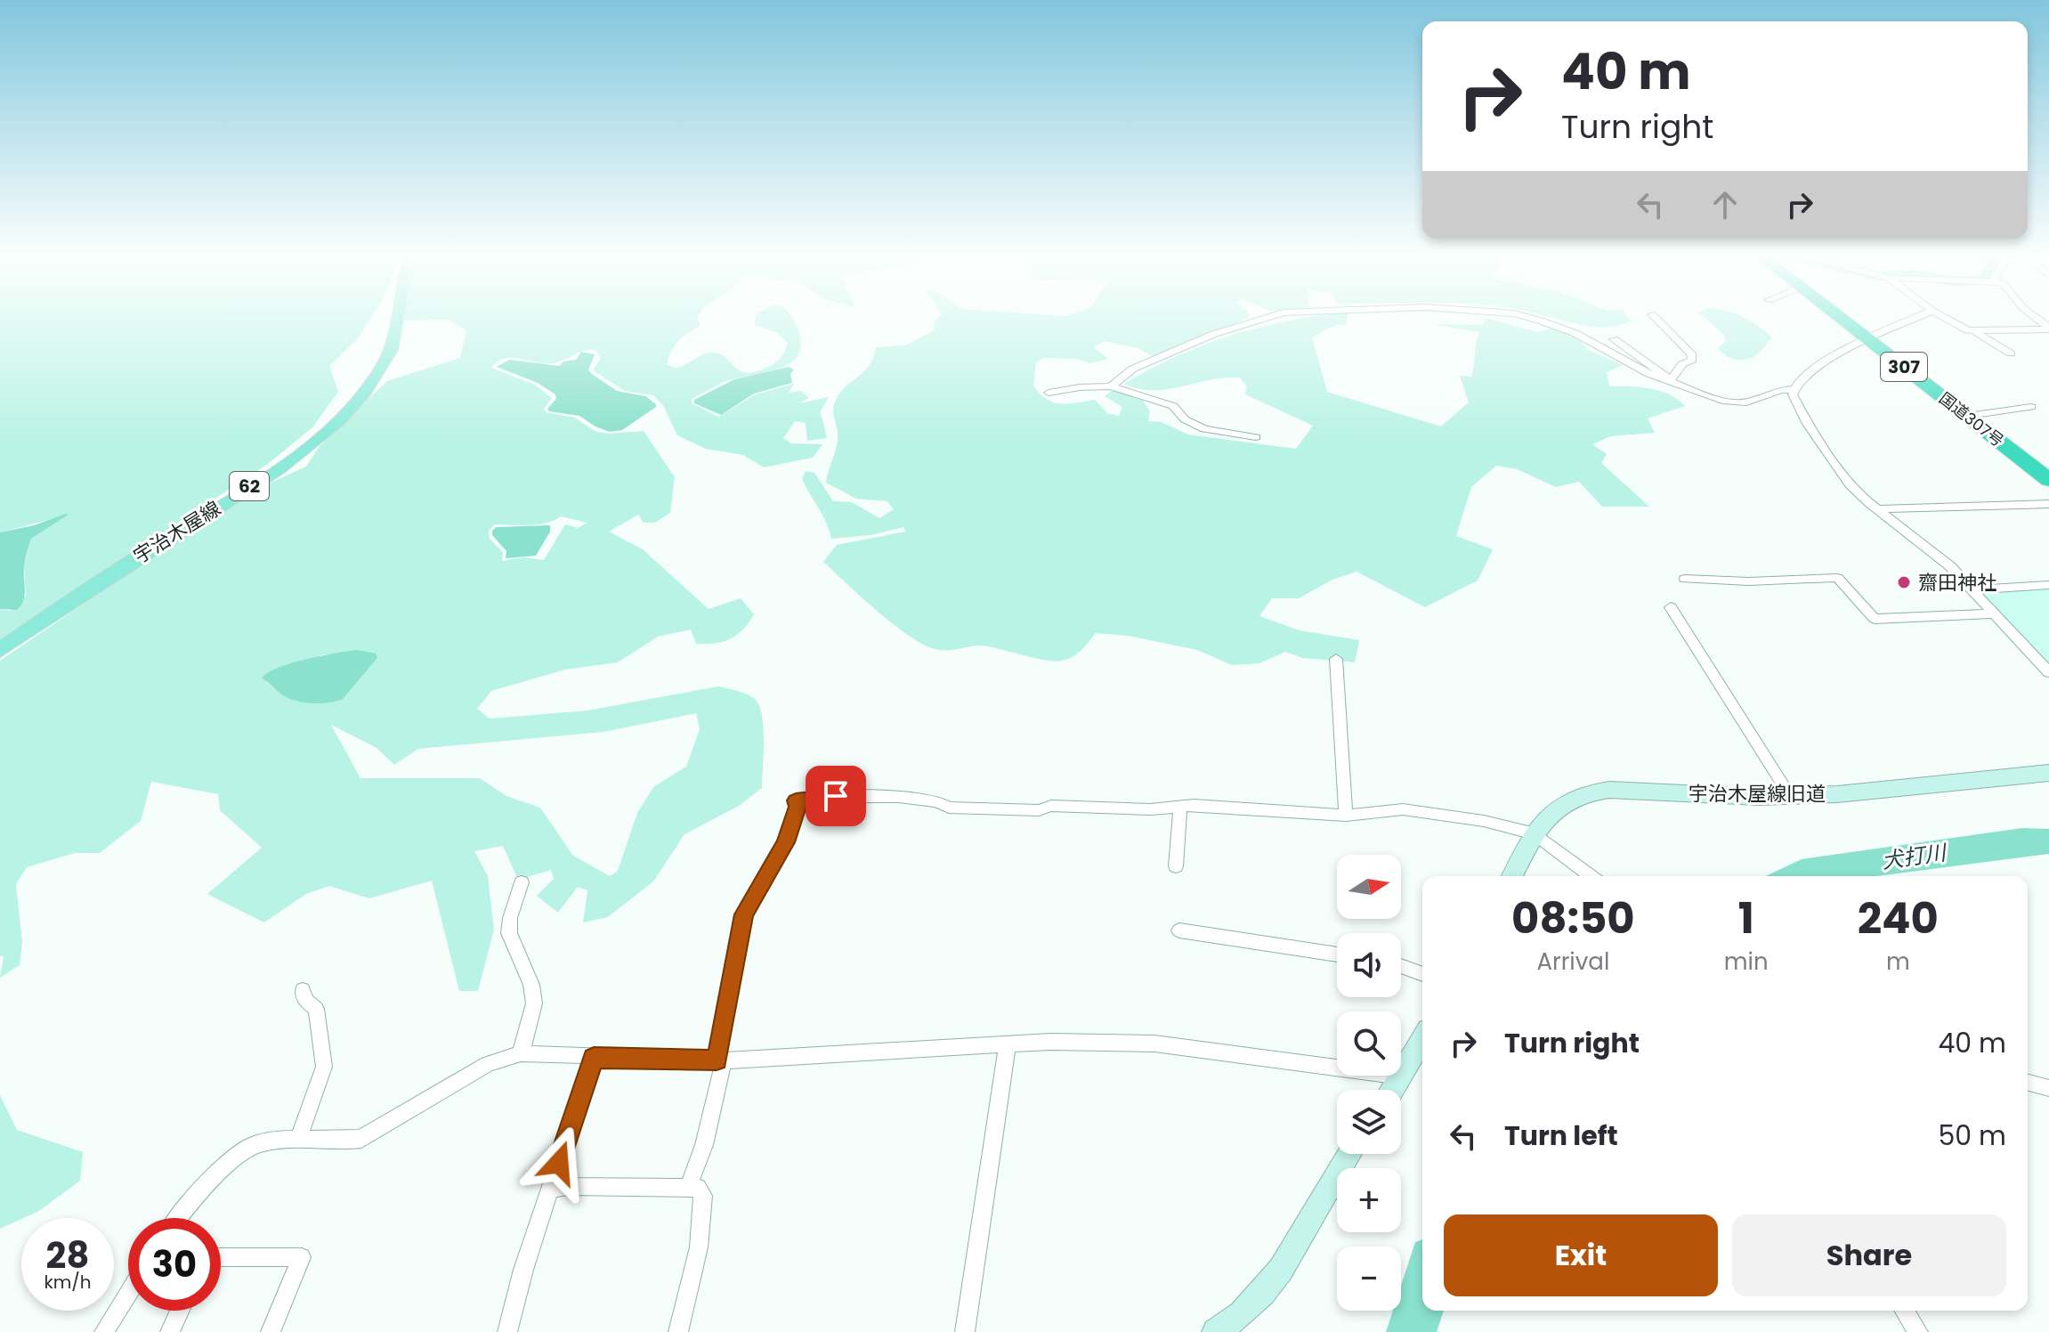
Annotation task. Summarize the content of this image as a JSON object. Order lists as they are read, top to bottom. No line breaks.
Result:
{"streets":{"highway":["307","国道307号"],"main road":["62","宇治木屋線"],"street":["宇治木屋線旧道"]},"water":["犬打川"],"places":["齋田神社"],"north":"right","page":{"turn":["40 m","Turn right"],"map_buttons":["+","−"],"eta":["08:50","Arrival","1","min","240","m"],"list":[{"name":"Turn right","value":"40 m"},{"name":"Turn left","value":"50 m"}],"buttons":["Exit","Share"],"speed":"28 km/h","limit":"30"}}
